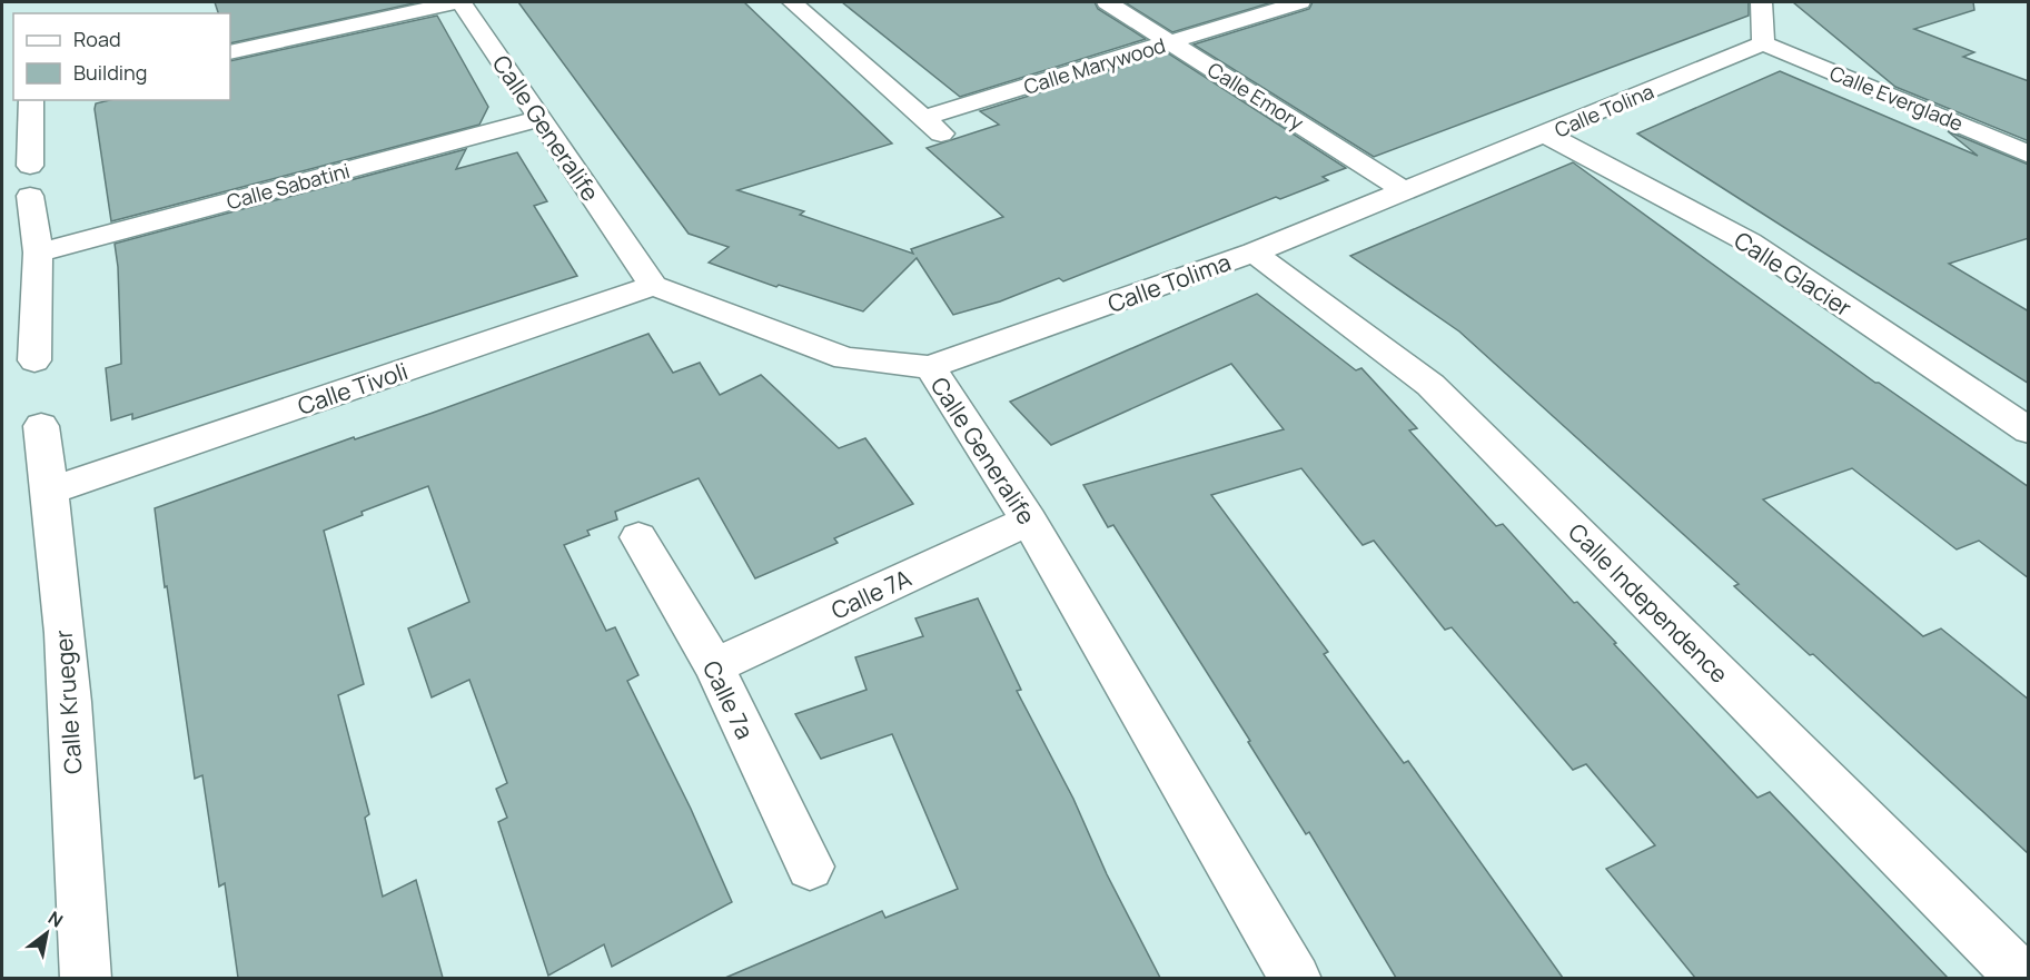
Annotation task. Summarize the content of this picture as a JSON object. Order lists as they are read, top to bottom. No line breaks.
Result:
{"streets":{"street":["Calle Marywood","Calle Emory","Calle Everglade","Calle Tolina","Calle Generalife","Calle Sabatini","Calle Glacier","Calle Tolima","Calle Tivoli","Calle 7A","Calle Independence","Calle 7a","Calle Krueger"]},"crossings":[["Calle Marywood","Calle Emory"],["Calle Emory","Calle Tolina"],["Calle Emory","Calle Tolima"],["Calle Everglade","Calle Tolina"],["Calle Tolina","Calle Glacier"],["Calle Tolina","Calle Tolima"],["Calle Generalife","Calle Sabatini"],["Calle Generalife","Calle Tolima"],["Calle Generalife","Calle Tivoli"],["Calle Generalife","Calle 7A"],["Calle Tolima","Calle Independence"],["Calle Tivoli","Calle Krueger"],["Calle 7A","Calle 7a"]],"legend":["Road","Building"],"north":"top right"}
